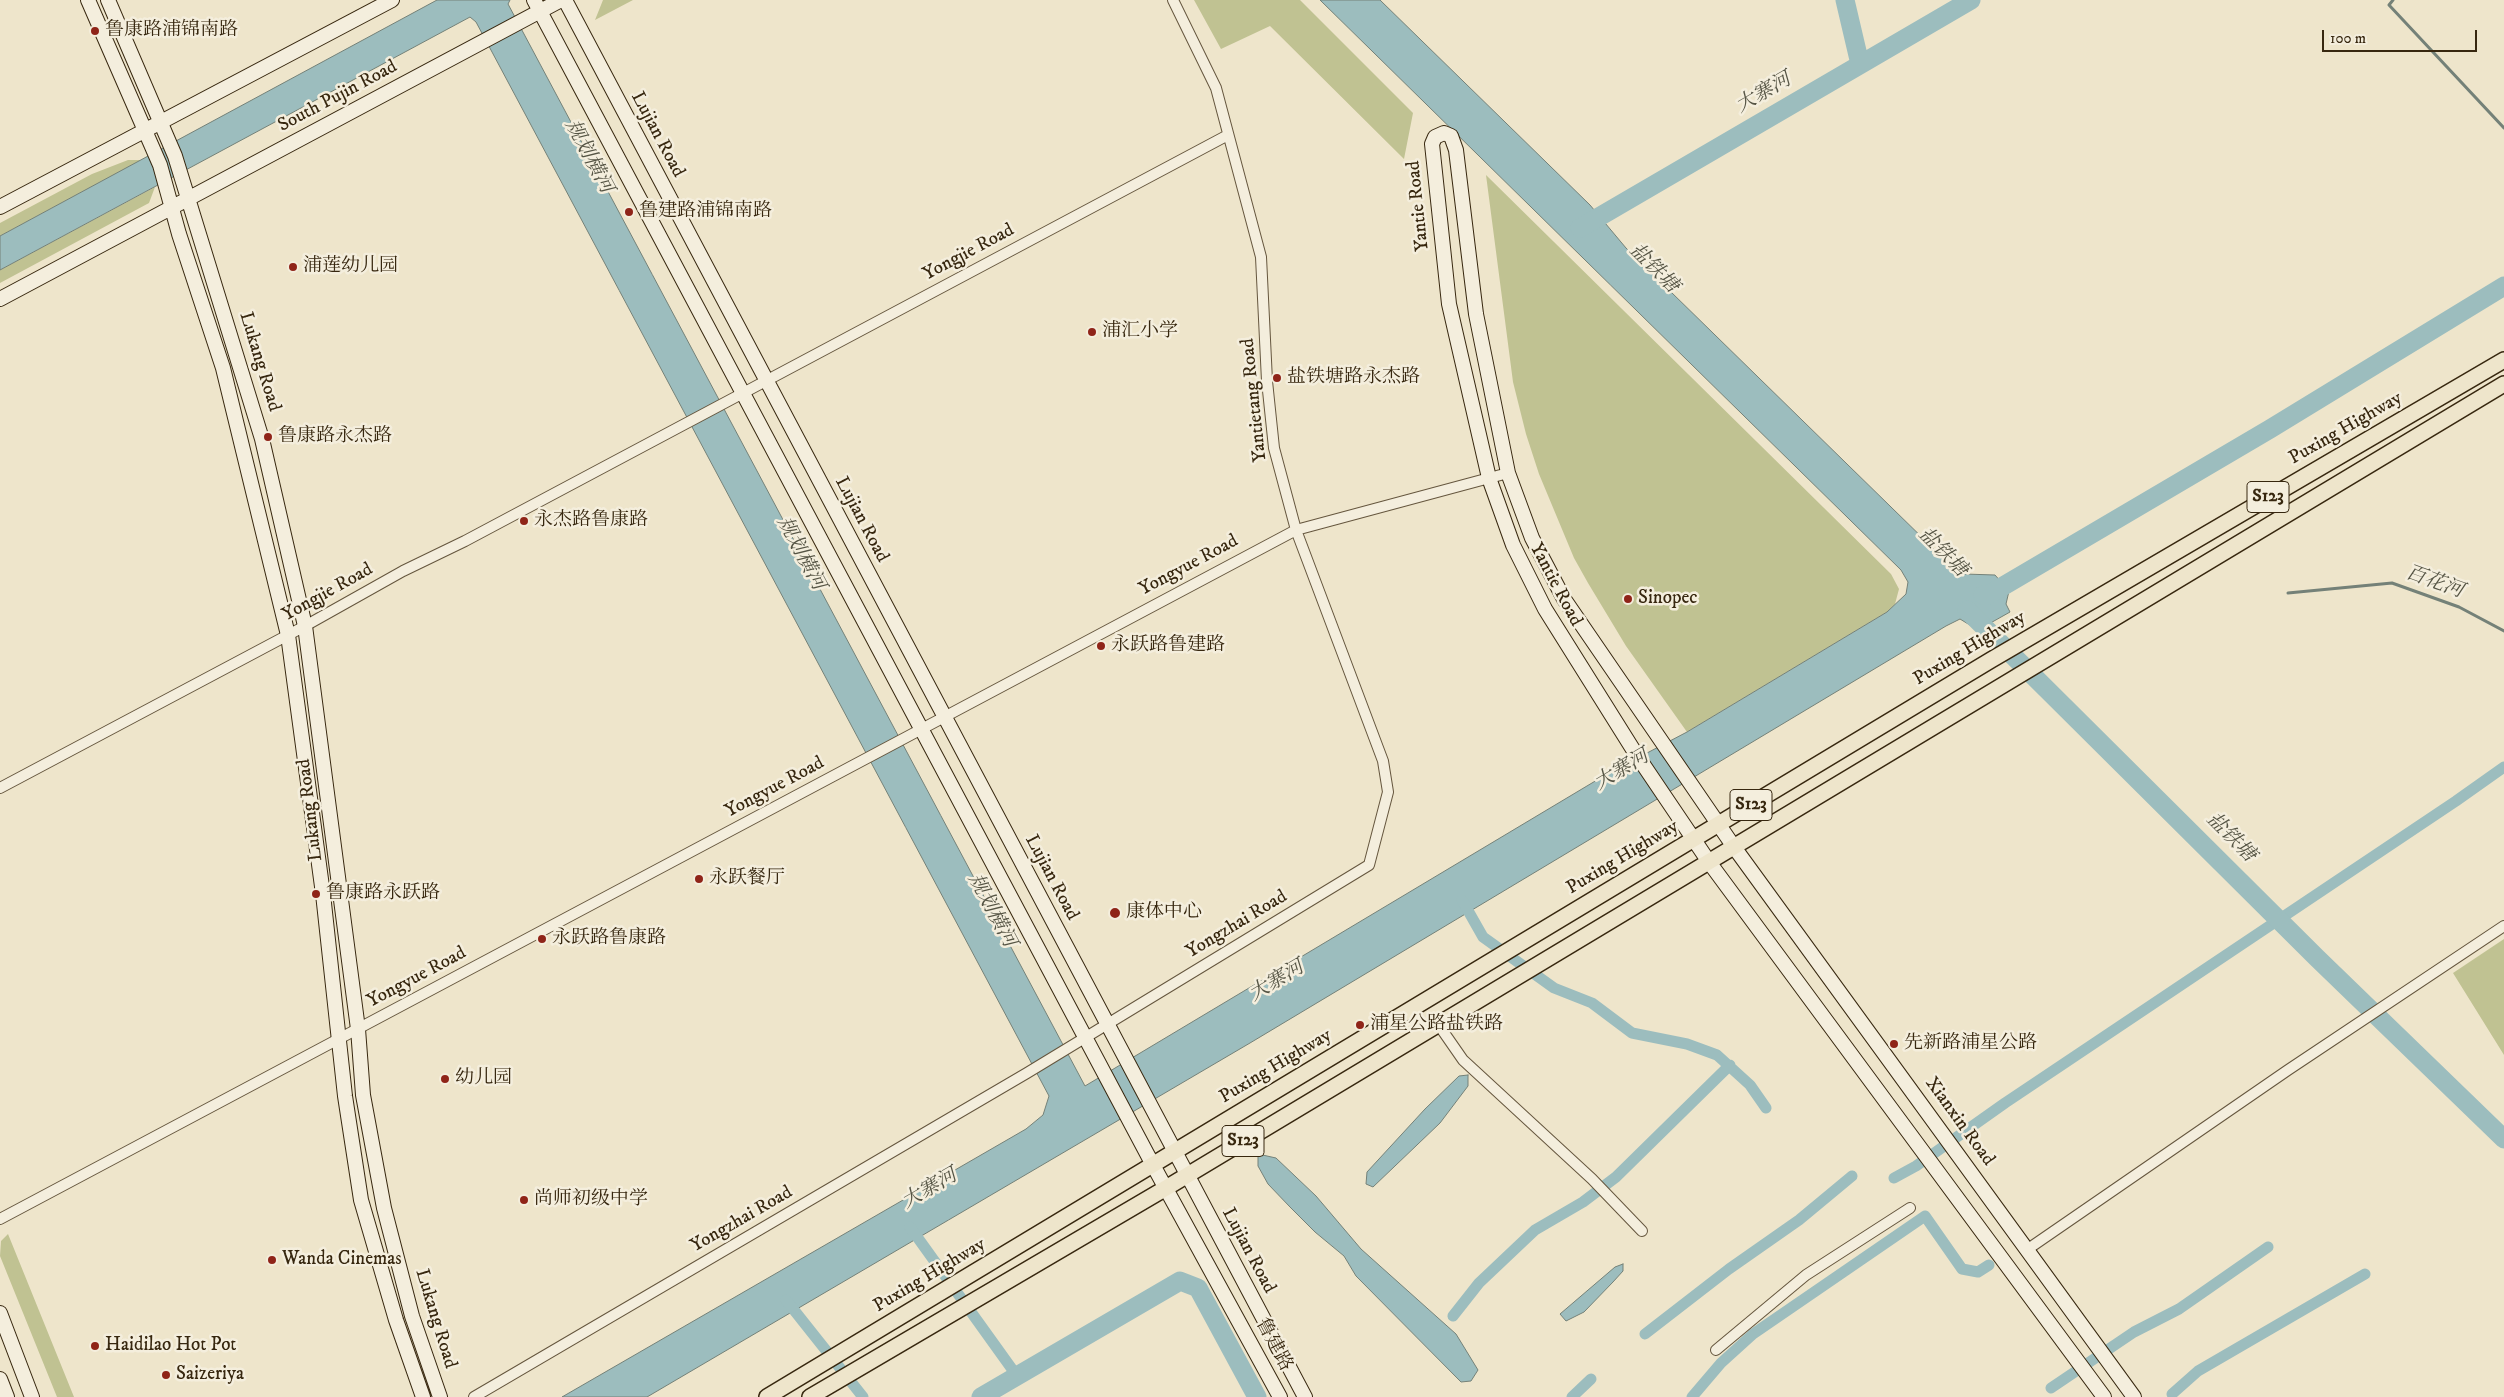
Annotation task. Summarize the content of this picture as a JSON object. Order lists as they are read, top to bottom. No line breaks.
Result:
{"streets":{"main road":["Puxing Highway","S123"],"street":["South Pujin Road","Lujian Road","Yantie Road","Yongjie Road","Lukang Road","Yantietang Road","Yongyue Road","Yongzhai Road","Xianxin Road"]},"crossings":[["South Pujin Road","Lukang Road"],["Lujian Road","Yongjie Road"],["Lujian Road","Puxing Highway"],["Lujian Road","S123"],["Lujian Road","Yongyue Road"],["Lujian Road","Yongzhai Road"],["Yantie Road","Puxing Highway"],["Yantie Road","S123"],["Yantie Road","Yongyue Road"],["Yantie Road","Xianxin Road"],["Yongjie Road","Lukang Road"],["Yongjie Road","Yantietang Road"],["Lukang Road","Yongyue Road"],["Yantietang Road","Yongyue Road"],["Yantietang Road","Yongzhai Road"],["Puxing Highway","Xianxin Road"],["S123","Xianxin Road"]],"water":["大寨河","规划横河","盐铁塘","百花河"],"places":["鲁康路浦锦南路","鲁建路浦锦南路","浦莲幼儿园","浦汇小学","盐铁塘路永杰路","鲁康路永杰路","永杰路鲁康路","Sinopec","永跃路鲁建路","永跃餐厅","鲁康路永跃路","康体中心","永跃路鲁康路","浦星公路盐铁路","先新路浦星公路","幼儿园","尚师初级中学","Wanda Cinemas","Haidilao Hot Pot","Saizeriya"],"scale_bar":"100 m"}
